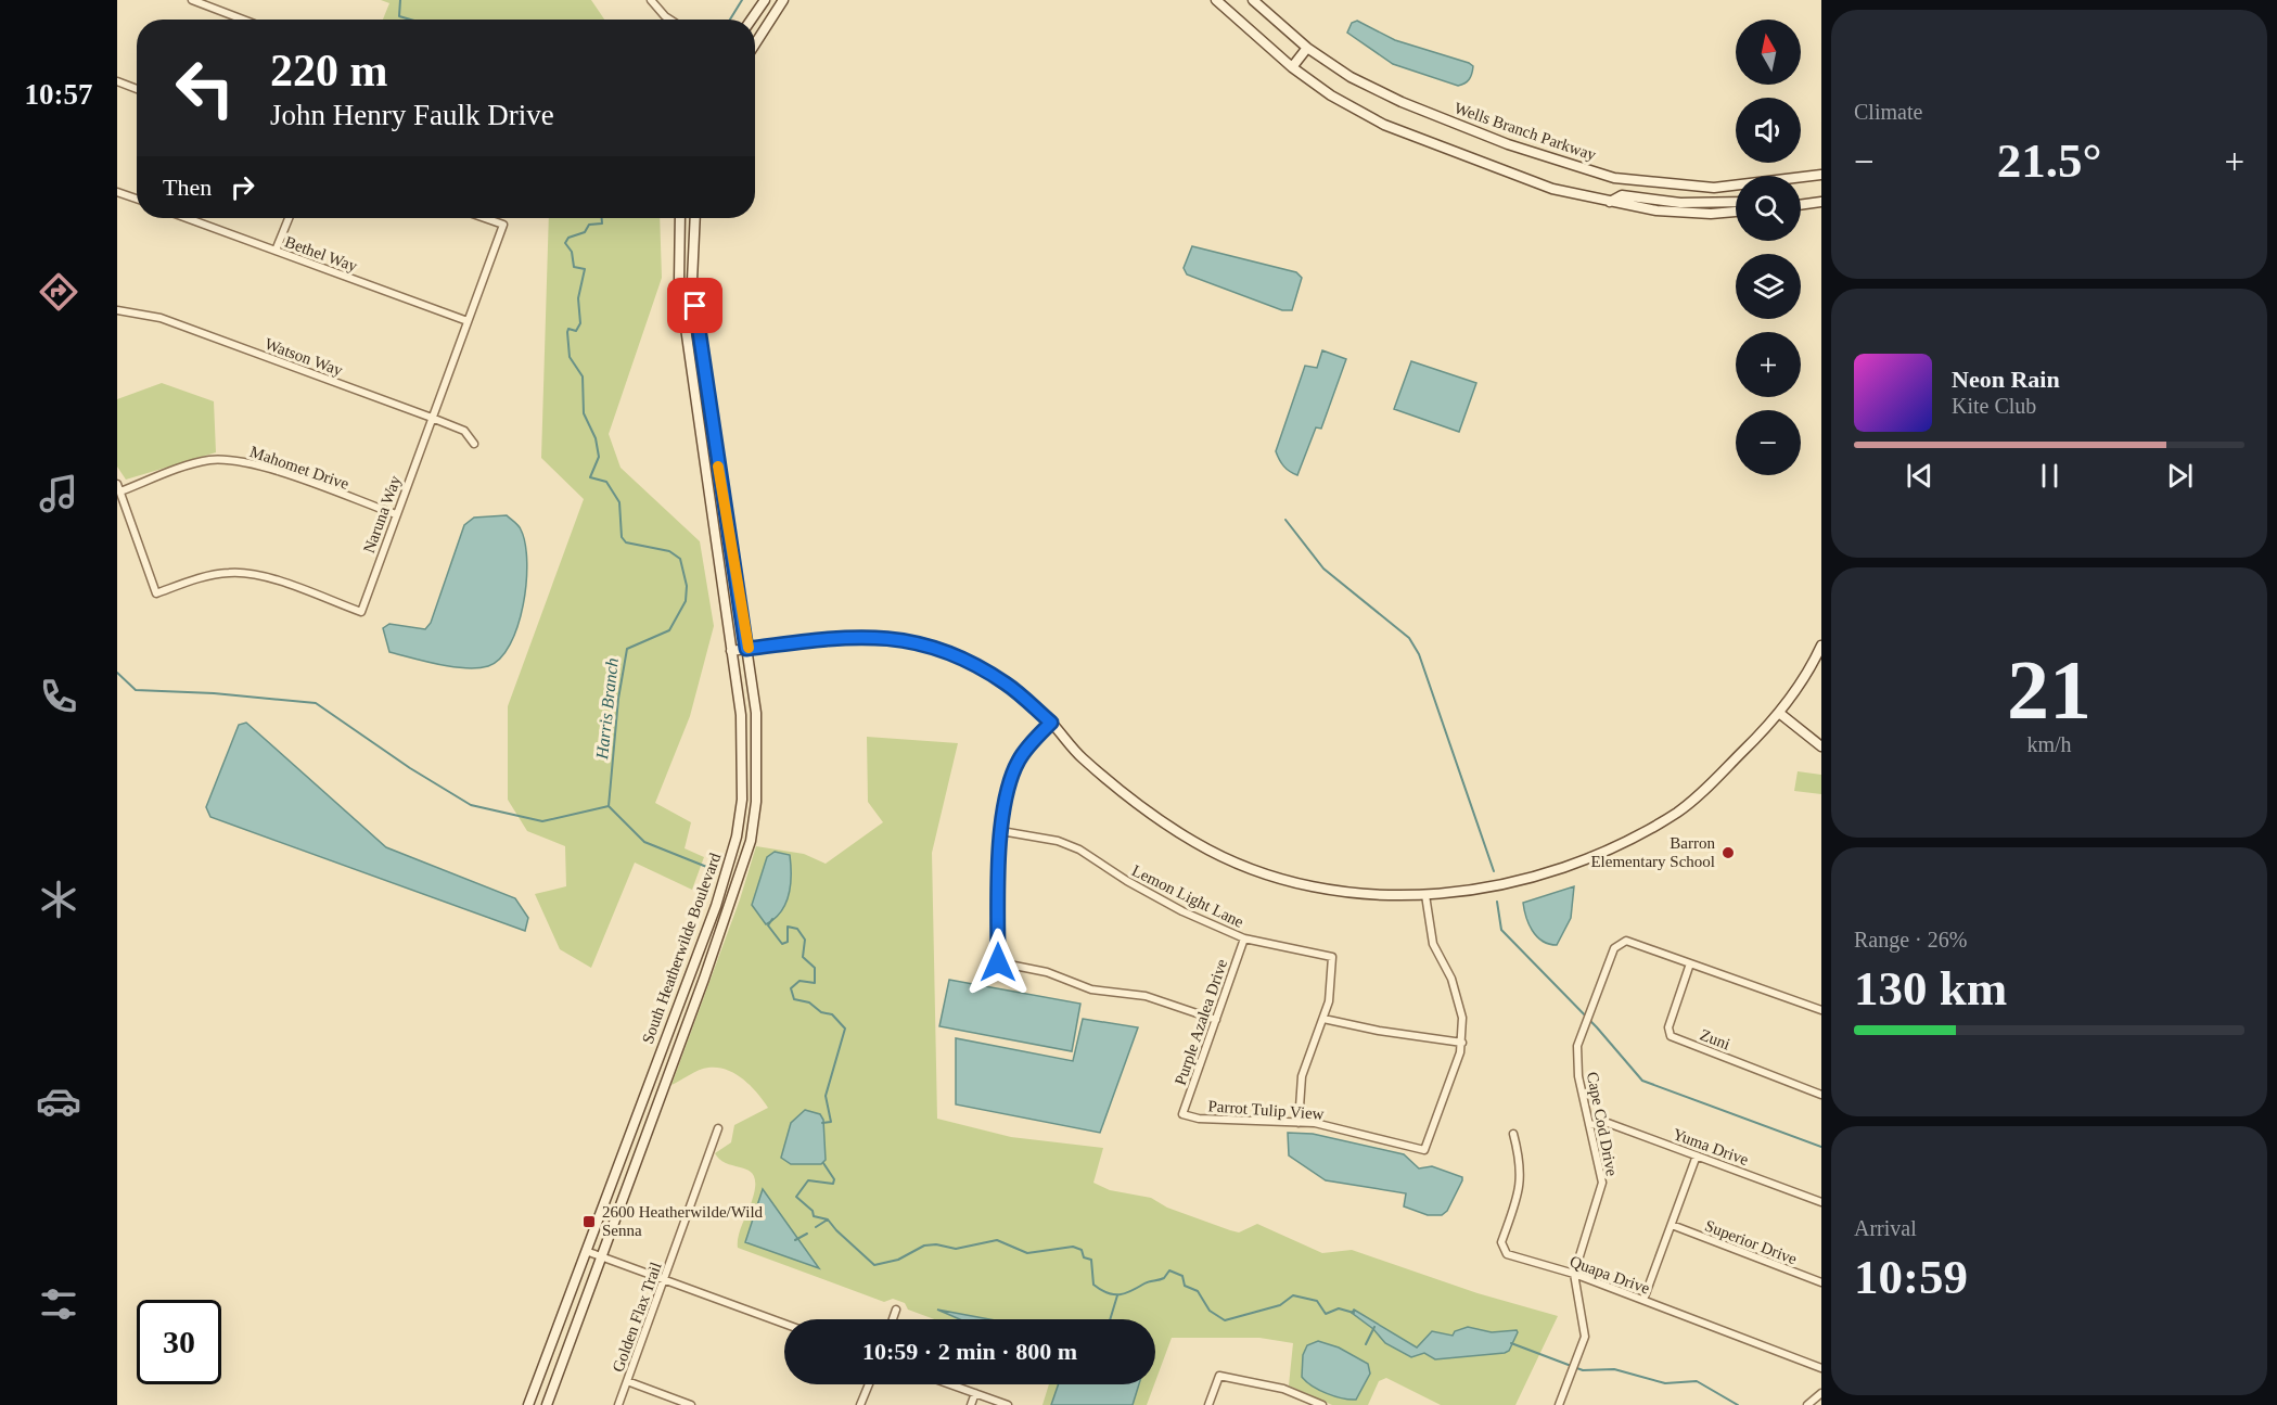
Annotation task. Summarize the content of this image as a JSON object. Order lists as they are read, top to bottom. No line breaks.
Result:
{"streets":{"main road":["Wells Branch Parkway","South Heatherwilde Boulevard"],"street":["Bethel Way","Watson Way","Mahomet Drive","Naruna Way","Lemon Light Lane","Purple Azalea Drive","Zuni","Parrot Tulip View","Cape Cod Drive","Yuma Drive","Superior Drive","Quapa Drive","Golden Flax Trail"]},"crossings":[["Bethel Way","Naruna Way"],["Watson Way","Naruna Way"],["Mahomet Drive","Naruna Way"],["Lemon Light Lane","Purple Azalea Drive"],["Purple Azalea Drive","Parrot Tulip View"],["Zuni","Cape Cod Drive"],["Cape Cod Drive","Yuma Drive"],["Cape Cod Drive","Quapa Drive"]],"water":["Harris Branch"],"places":{"other":["Barron Elementary School"],"transit":["2600 Heatherwilde/Wild Senna"]},"north":"top","page":{"tabs":"10:57","tile":["Climate",["21","km/h"],["Range · 26%","130 km"],["Arrival","10:59"]],"map_buttons":["+","−"],"turn":["220 m","John Henry Faulk Drive"],"heat":["−","21.5°","+"],"then":"Then","song":["Neon Rain","Kite Club"],"limit":"30","trip":"10:59 · 2 min · 800 m"}}
